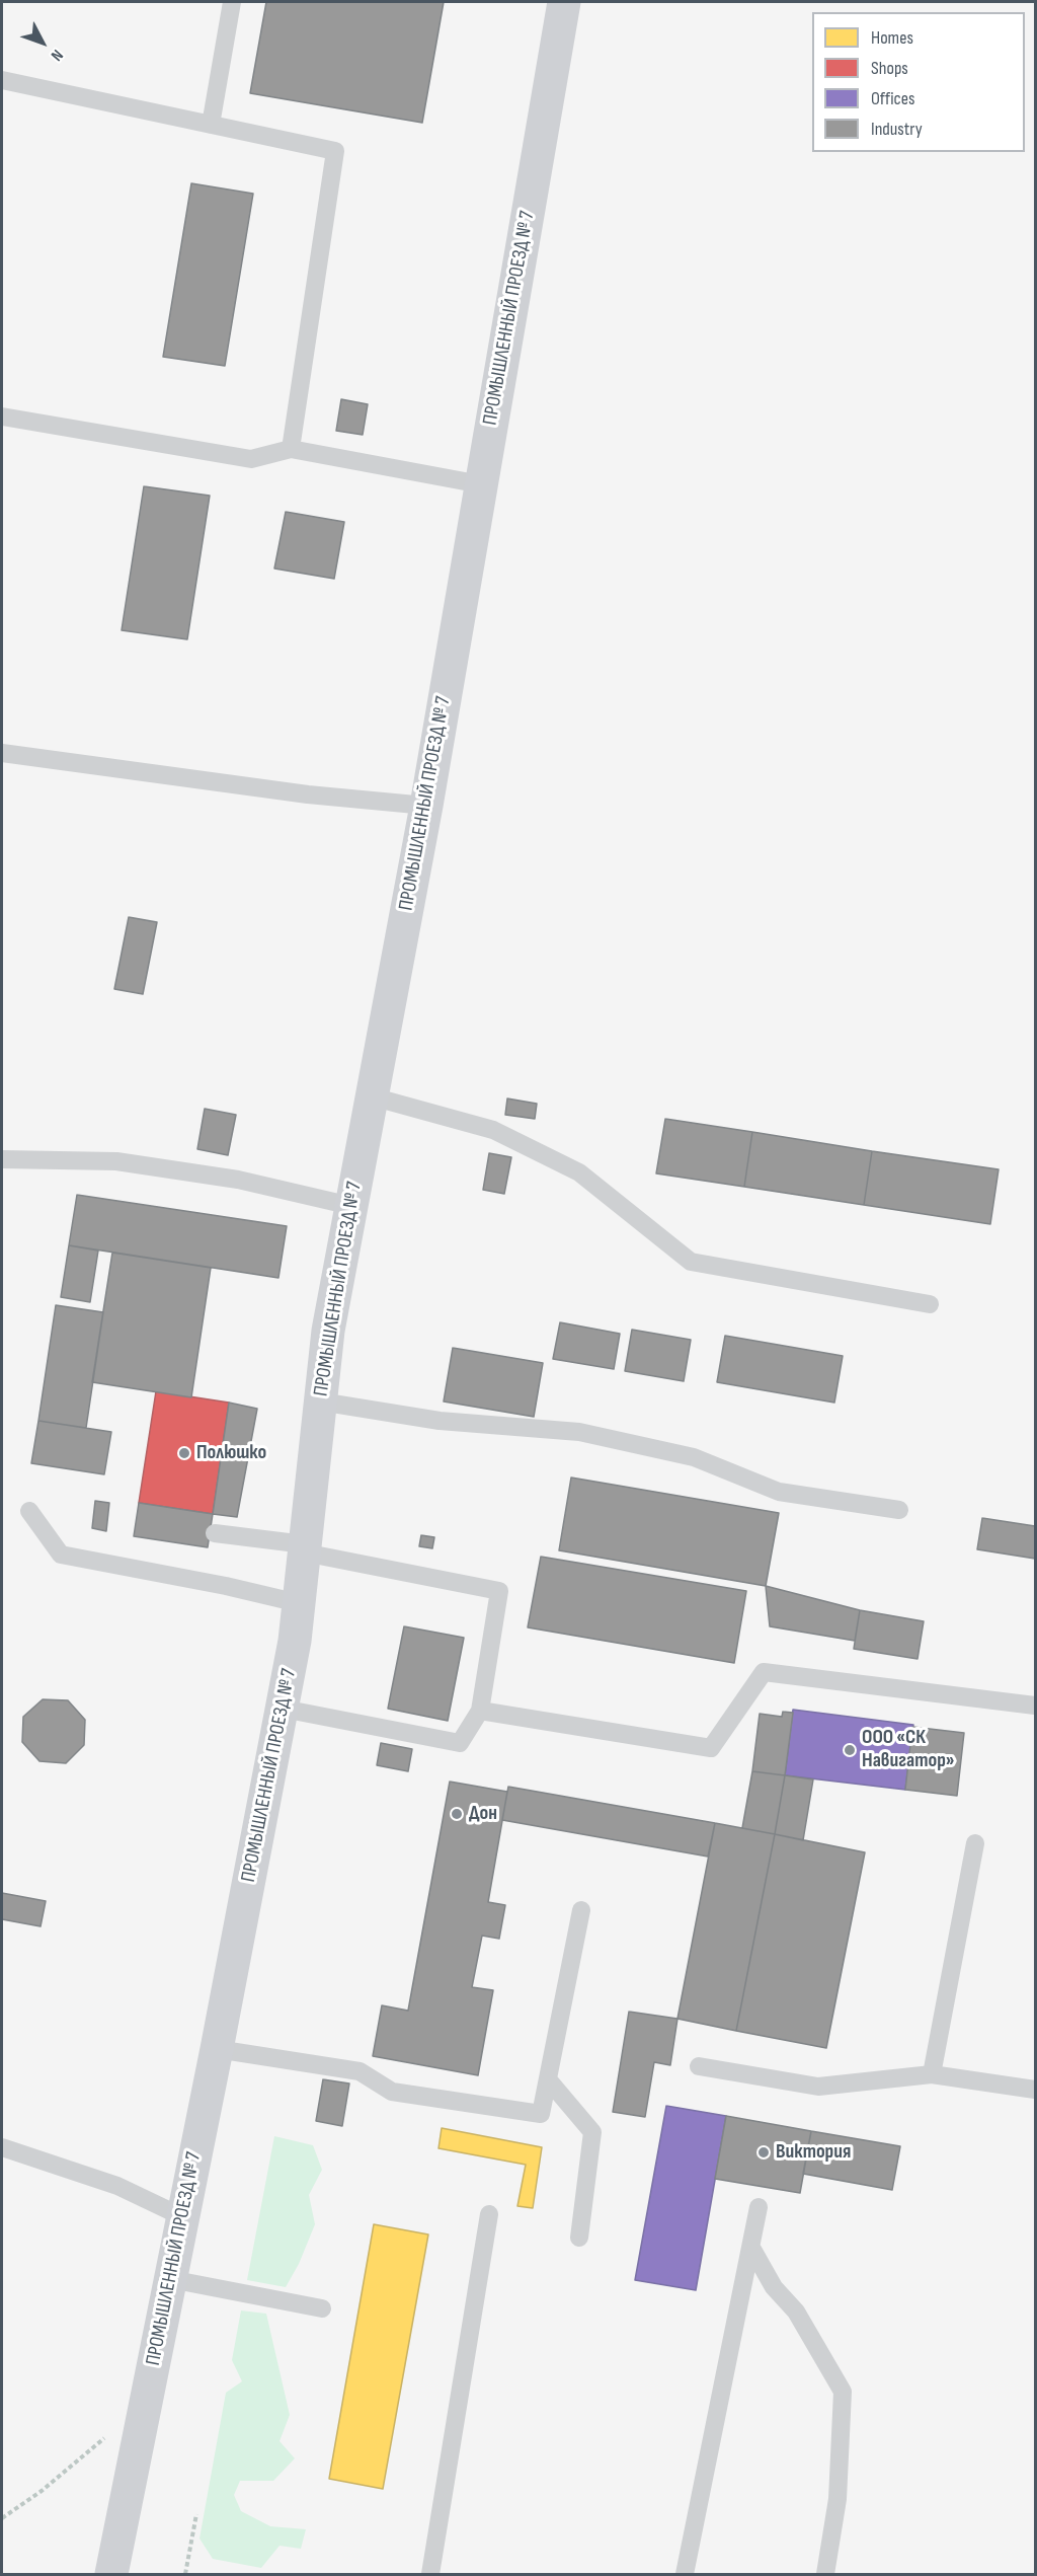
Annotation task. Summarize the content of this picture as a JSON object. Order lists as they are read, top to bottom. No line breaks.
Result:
{"streets":{"street":["ПРОМЫШЛЕННЫЙ ПРОЕЗД № 7"]},"places":["Полюшко","ООО «СК Навигатор»","Дон","Виктория"],"legend":["Homes","Shops","Offices","Industry"],"north":"bottom right"}
